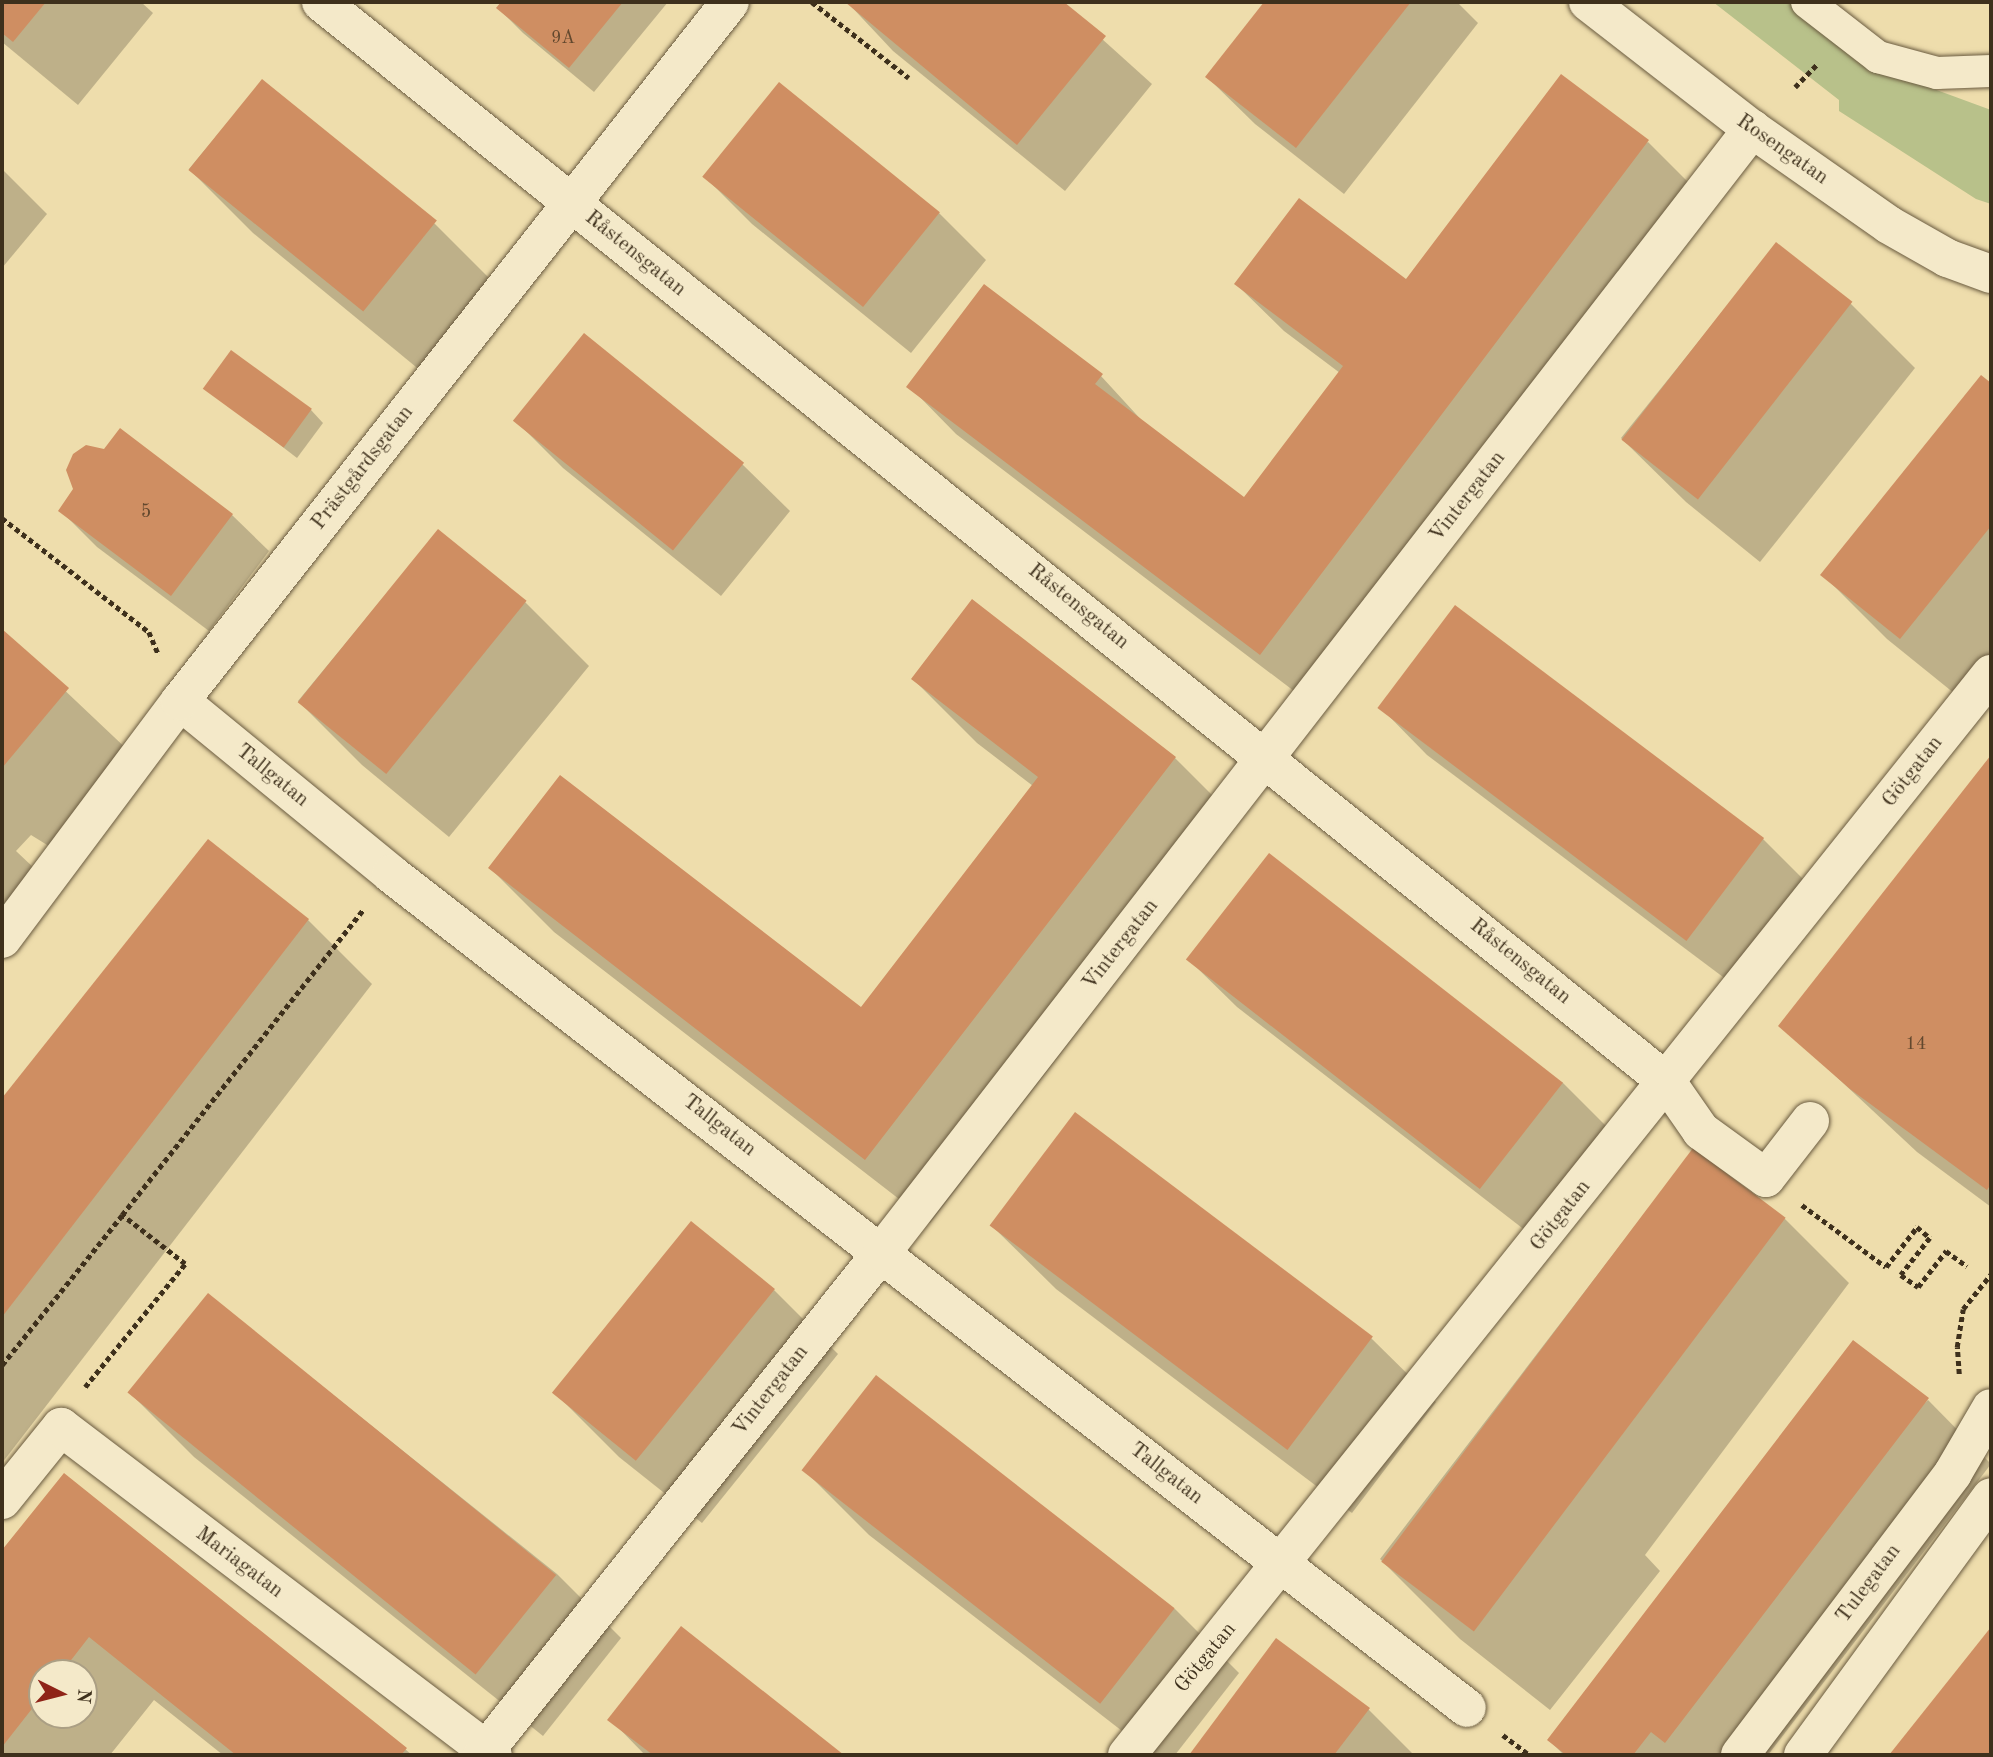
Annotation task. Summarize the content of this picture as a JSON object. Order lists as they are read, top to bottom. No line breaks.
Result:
{"streets":{"street":["Rosengatan","Råstensgatan","Prästgårdsgatan","Vintergatan","Götgatan","Tallgatan","Mariagatan","Tulegatan"]},"crossings":[["Rosengatan","Vintergatan"],["Råstensgatan","Prästgårdsgatan"],["Råstensgatan","Vintergatan"],["Råstensgatan","Götgatan"],["Prästgårdsgatan","Tallgatan"],["Vintergatan","Tallgatan"],["Vintergatan","Mariagatan"],["Götgatan","Tallgatan"]],"house_numbers":["9A","5","14"],"north":"right"}
